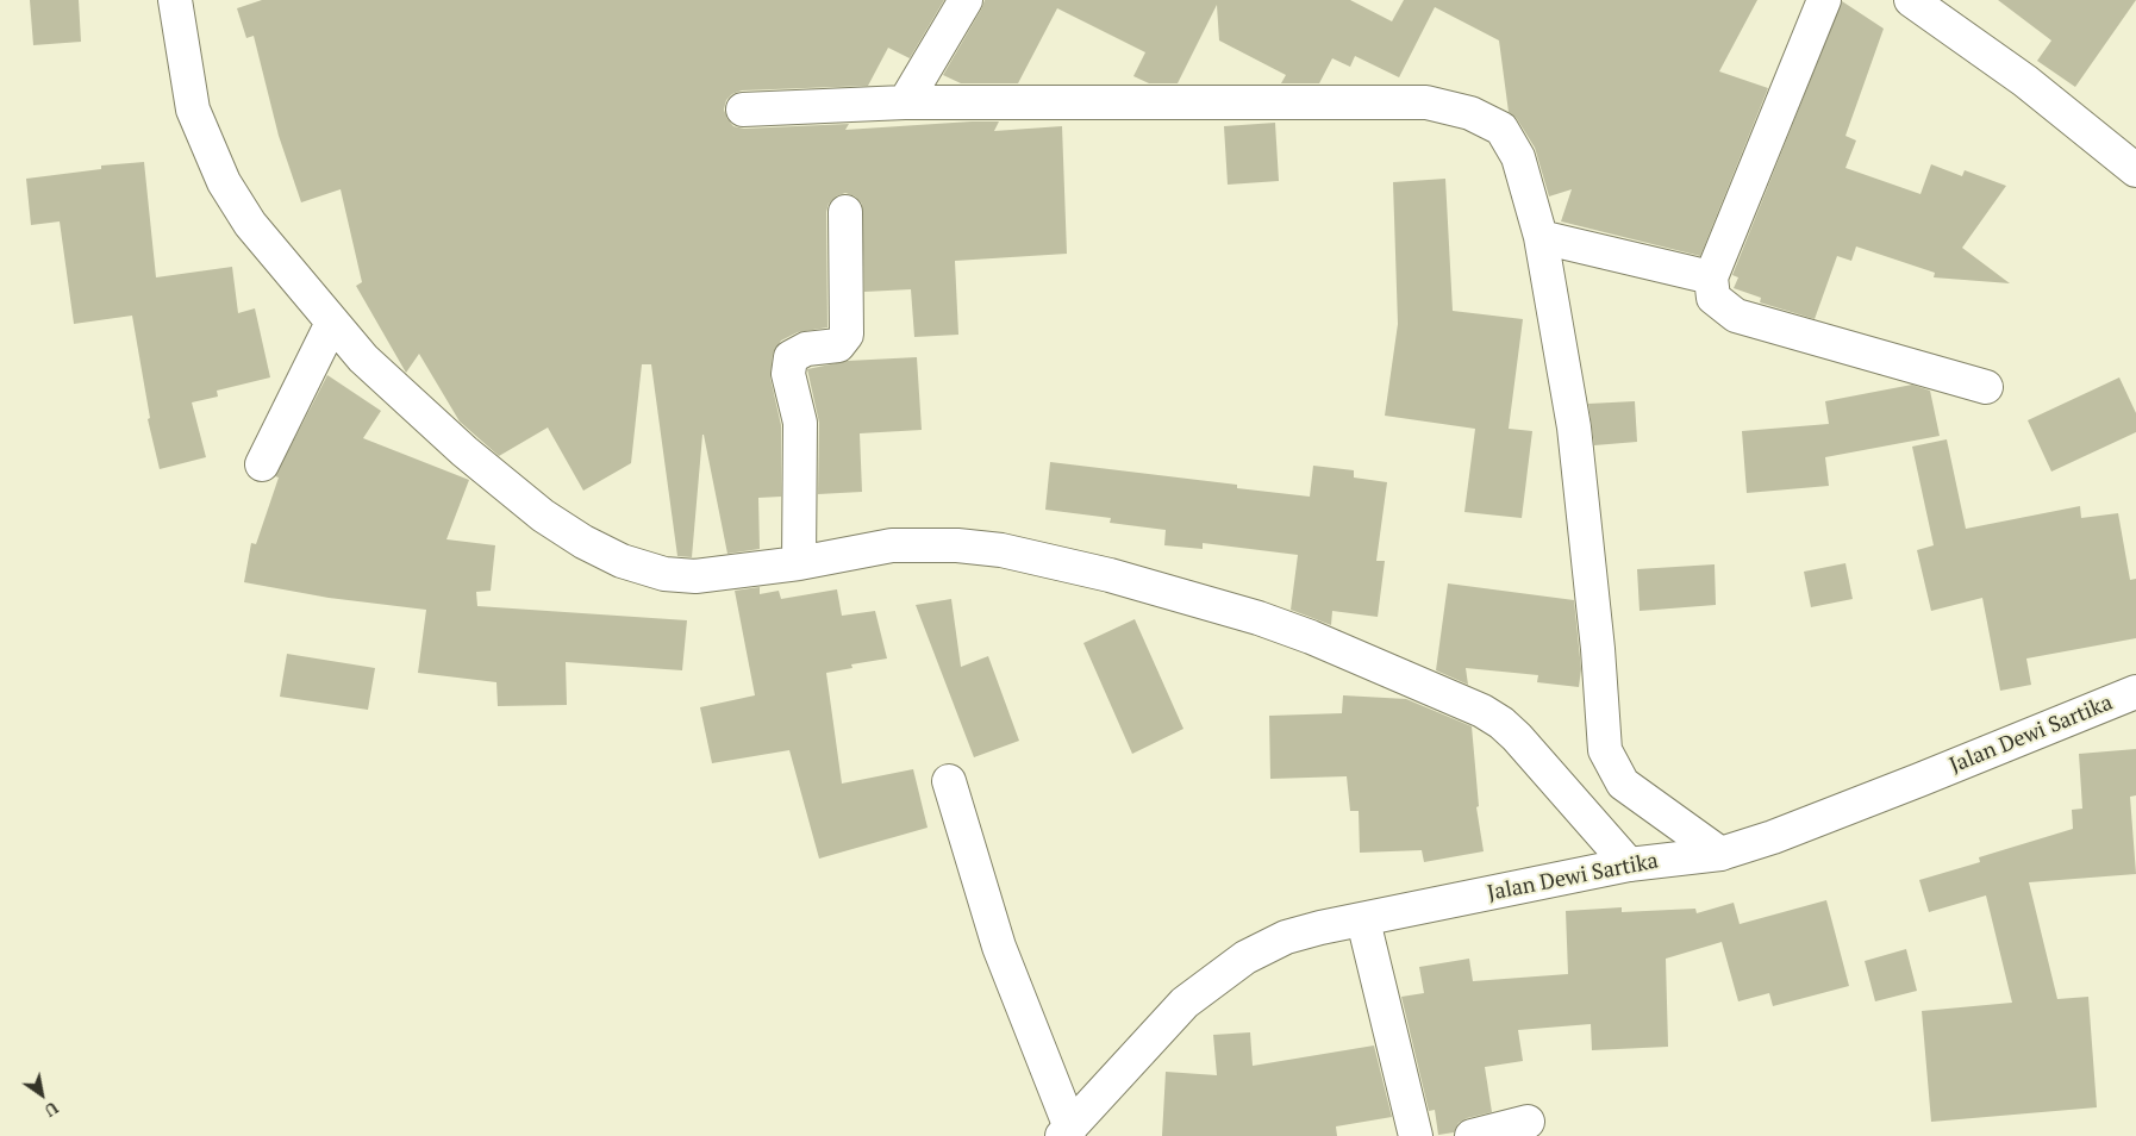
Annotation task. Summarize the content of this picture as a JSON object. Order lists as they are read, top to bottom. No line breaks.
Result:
{"streets":{"street":["Jalan Dewi Sartika"]},"north":"bottom right"}
